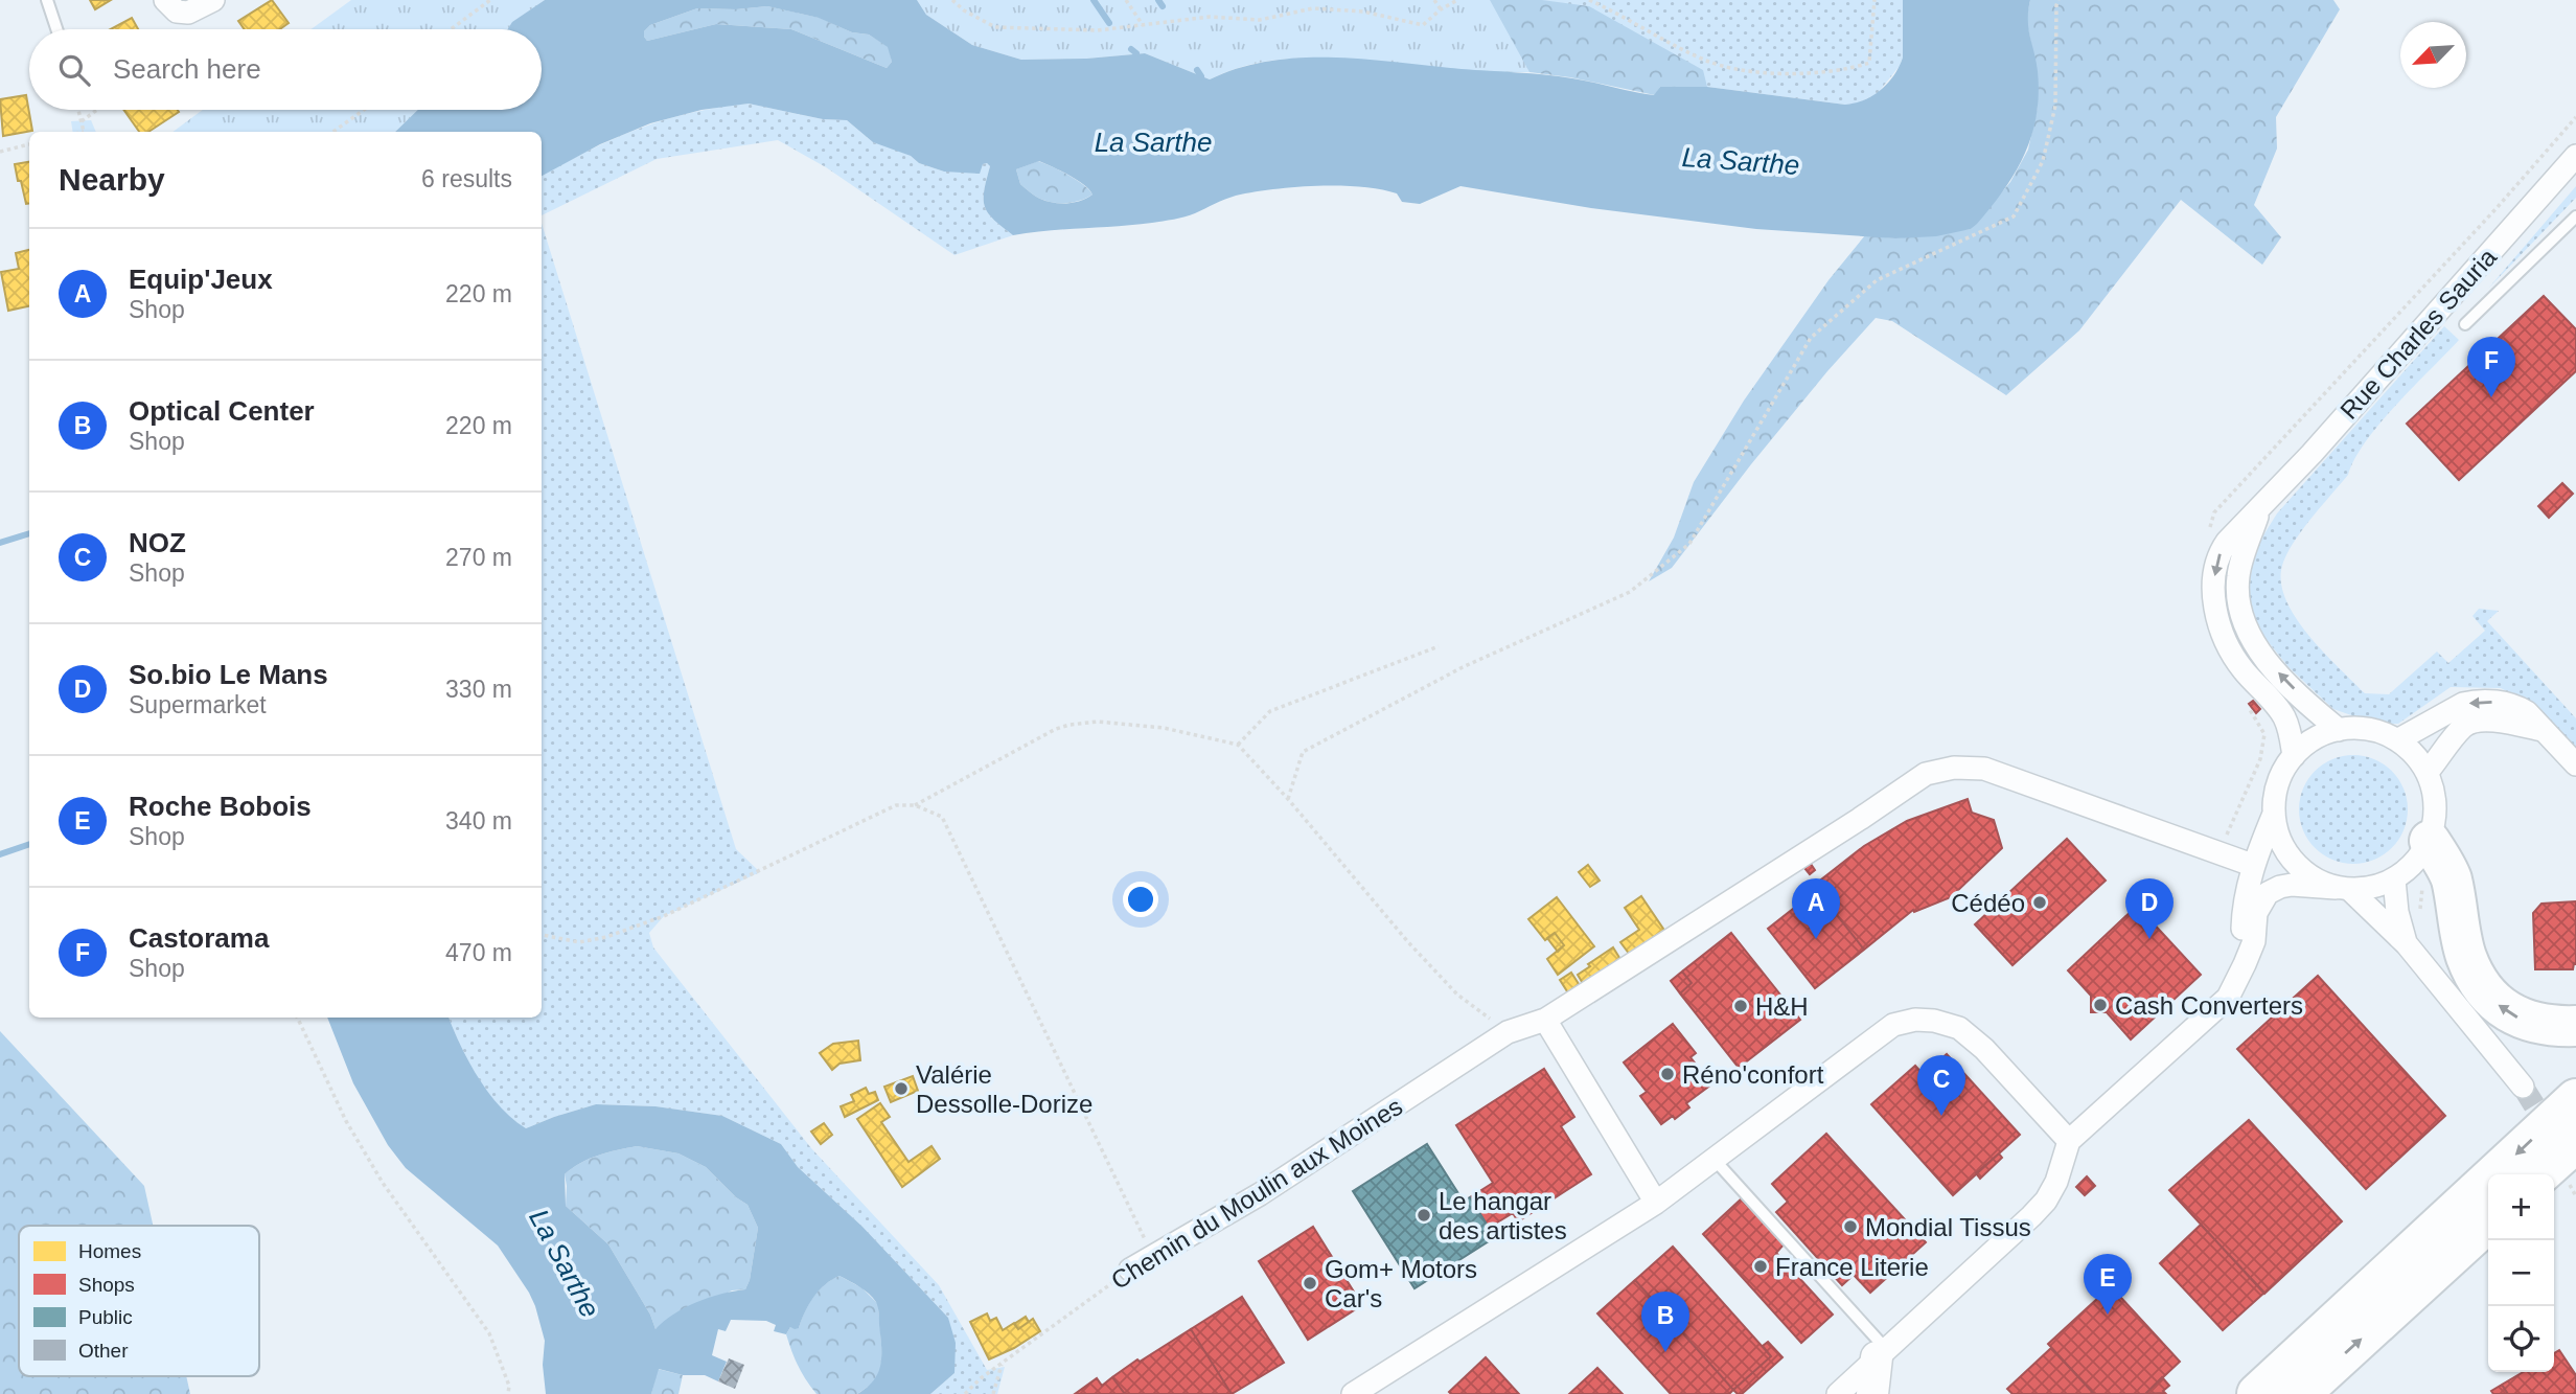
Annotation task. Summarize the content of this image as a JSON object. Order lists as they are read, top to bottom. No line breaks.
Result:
{"streets":{"street":["Rue Charles Sauria","Chemin du Moulin aux Moines"]},"water":["La Sarthe"],"places":["Cédéo","Cash Converters","H&H","Réno'confort","Valérie Dessolle-Dorize","Le hangar des artistes","Mondial Tissus","France Literie","Gom+ Motors Car's"],"legend":["Homes","Shops","Public","Other"],"north":"bottom left","page":{"search":"Search here","heading":["Nearby","6 results"],"list":[{"mark":"A","name":"Equip'Jeux","note":"Shop","value":"220 m"},{"mark":"B","name":"Optical Center","note":"Shop","value":"220 m"},{"mark":"C","name":"NOZ","note":"Shop","value":"270 m"},{"mark":"D","name":"So.bio Le Mans","note":"Supermarket","value":"330 m"},{"mark":"E","name":"Roche Bobois","note":"Shop","value":"340 m"},{"mark":"F","name":"Castorama","note":"Shop","value":"470 m"}],"pins":["F","A","D","C","E","B"],"map_buttons":["+","−"]}}
